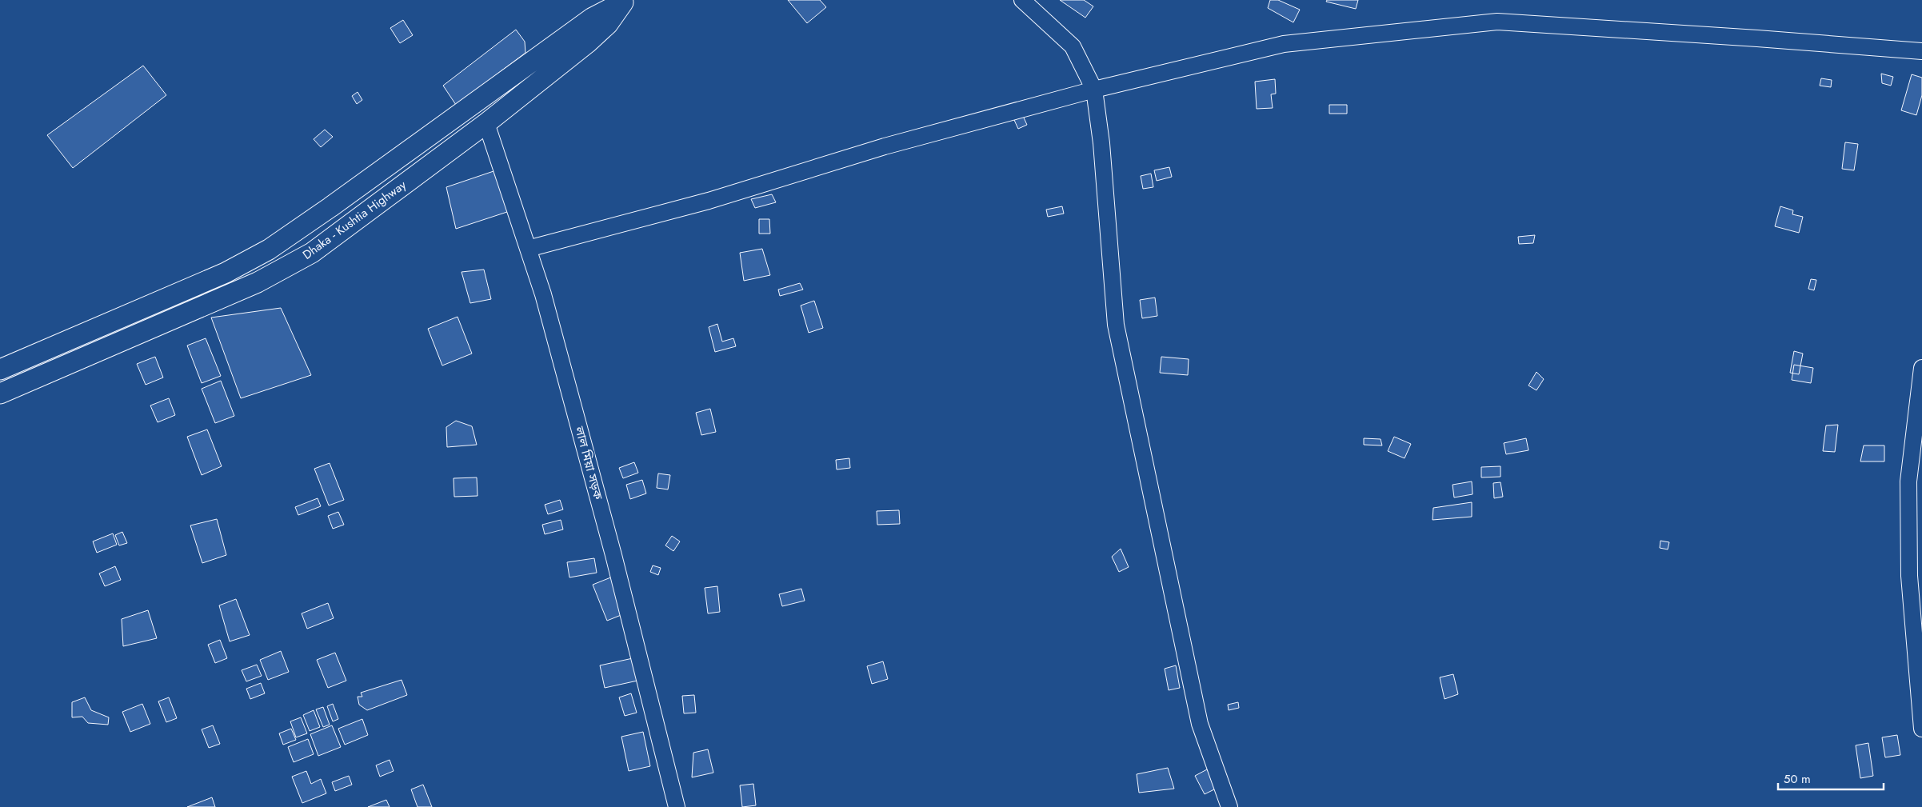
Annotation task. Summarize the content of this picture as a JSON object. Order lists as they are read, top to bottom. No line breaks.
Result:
{"streets":{"main road":["Dhaka - Kushtia Highway"],"street":["লাল মিয়া সড়ক"]},"crossings":[["Dhaka - Kushtia Highway","লাল মিয়া সড়ক"]],"scale_bar":"50 m"}
